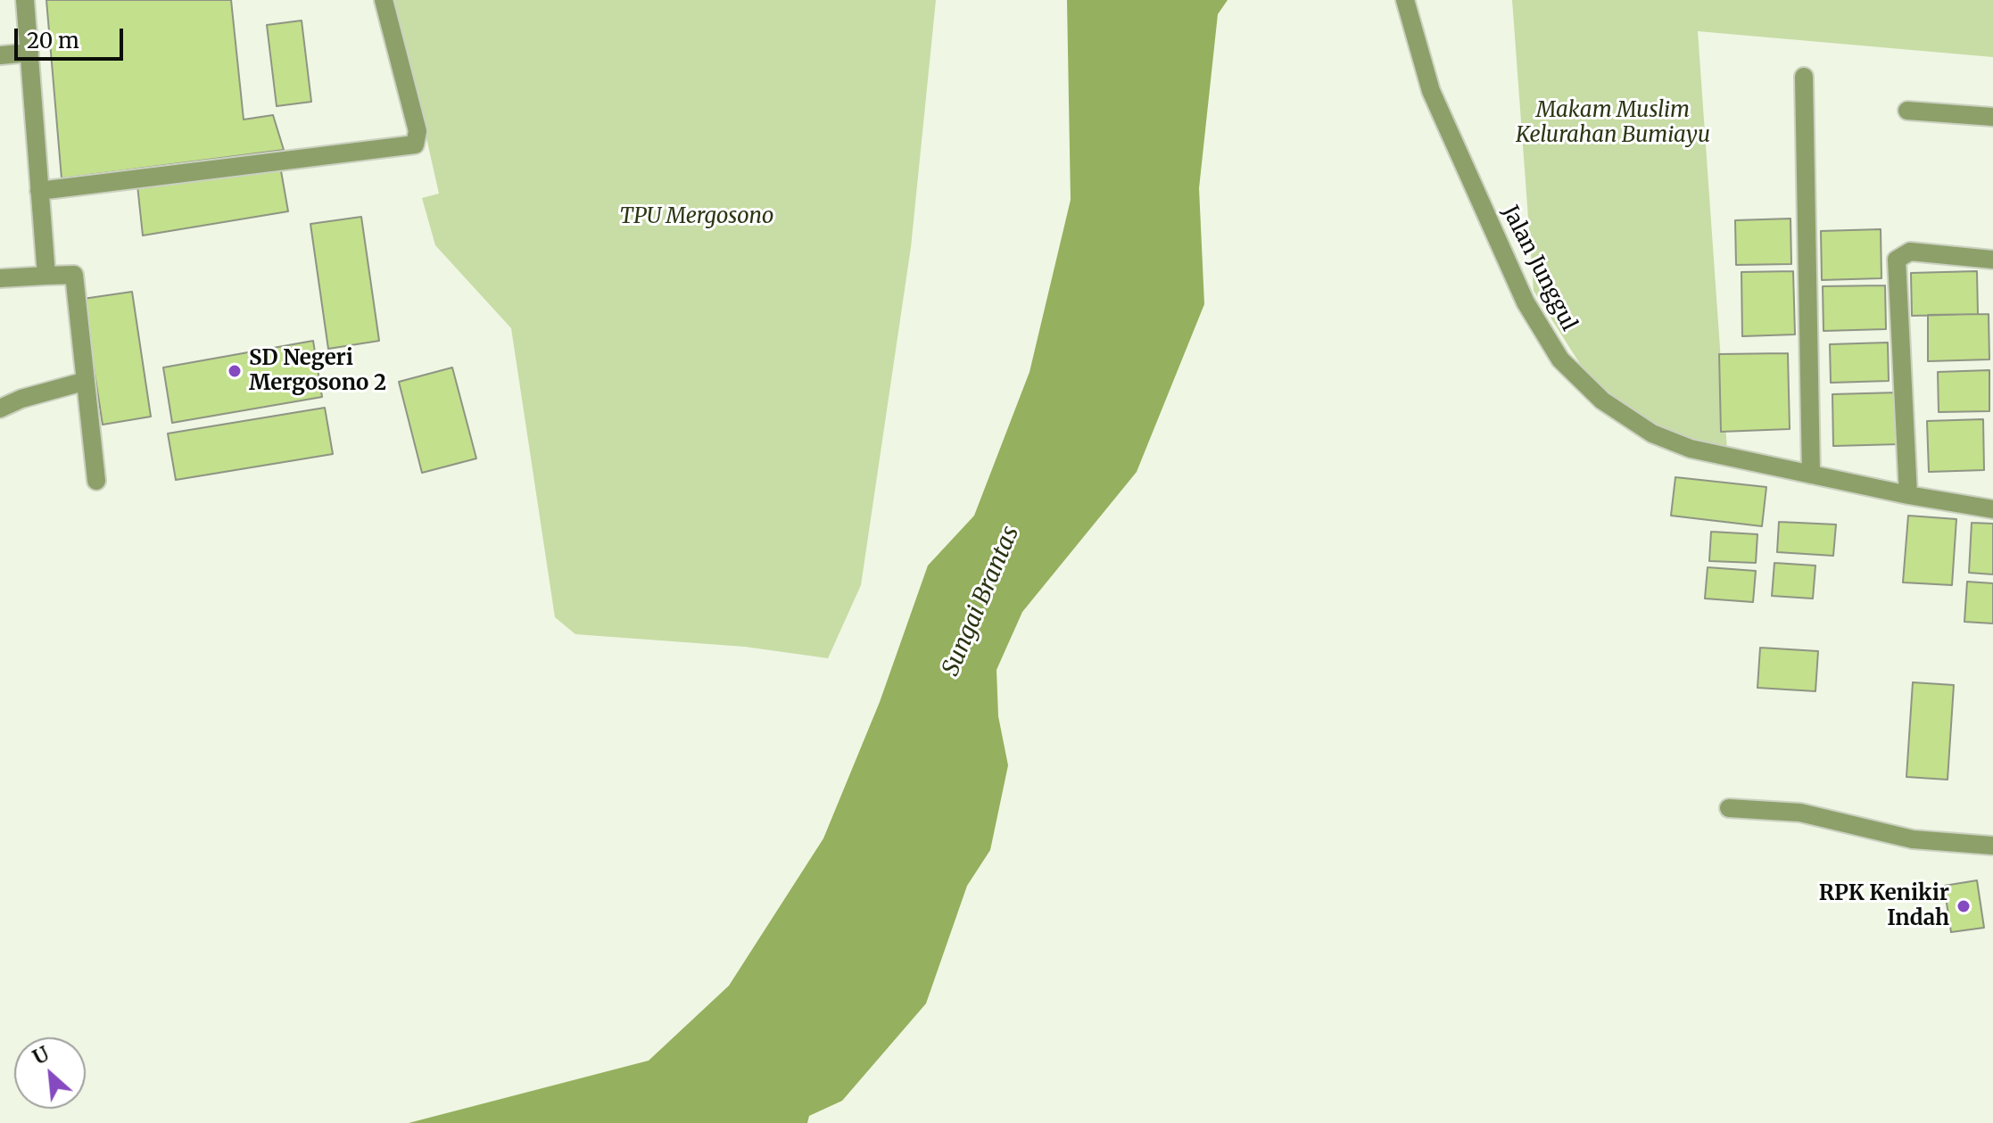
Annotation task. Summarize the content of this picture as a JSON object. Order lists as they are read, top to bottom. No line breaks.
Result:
{"streets":{"street":["Jalan Junggul"]},"water":["Sungai Brantas"],"parks":["Makam Muslim Kelurahan Bumiayu","TPU Mergosono"],"places":["SD Negeri Mergosono 2","RPK Kenikir Indah"],"scale_bar":"20 m","north":"top left"}
